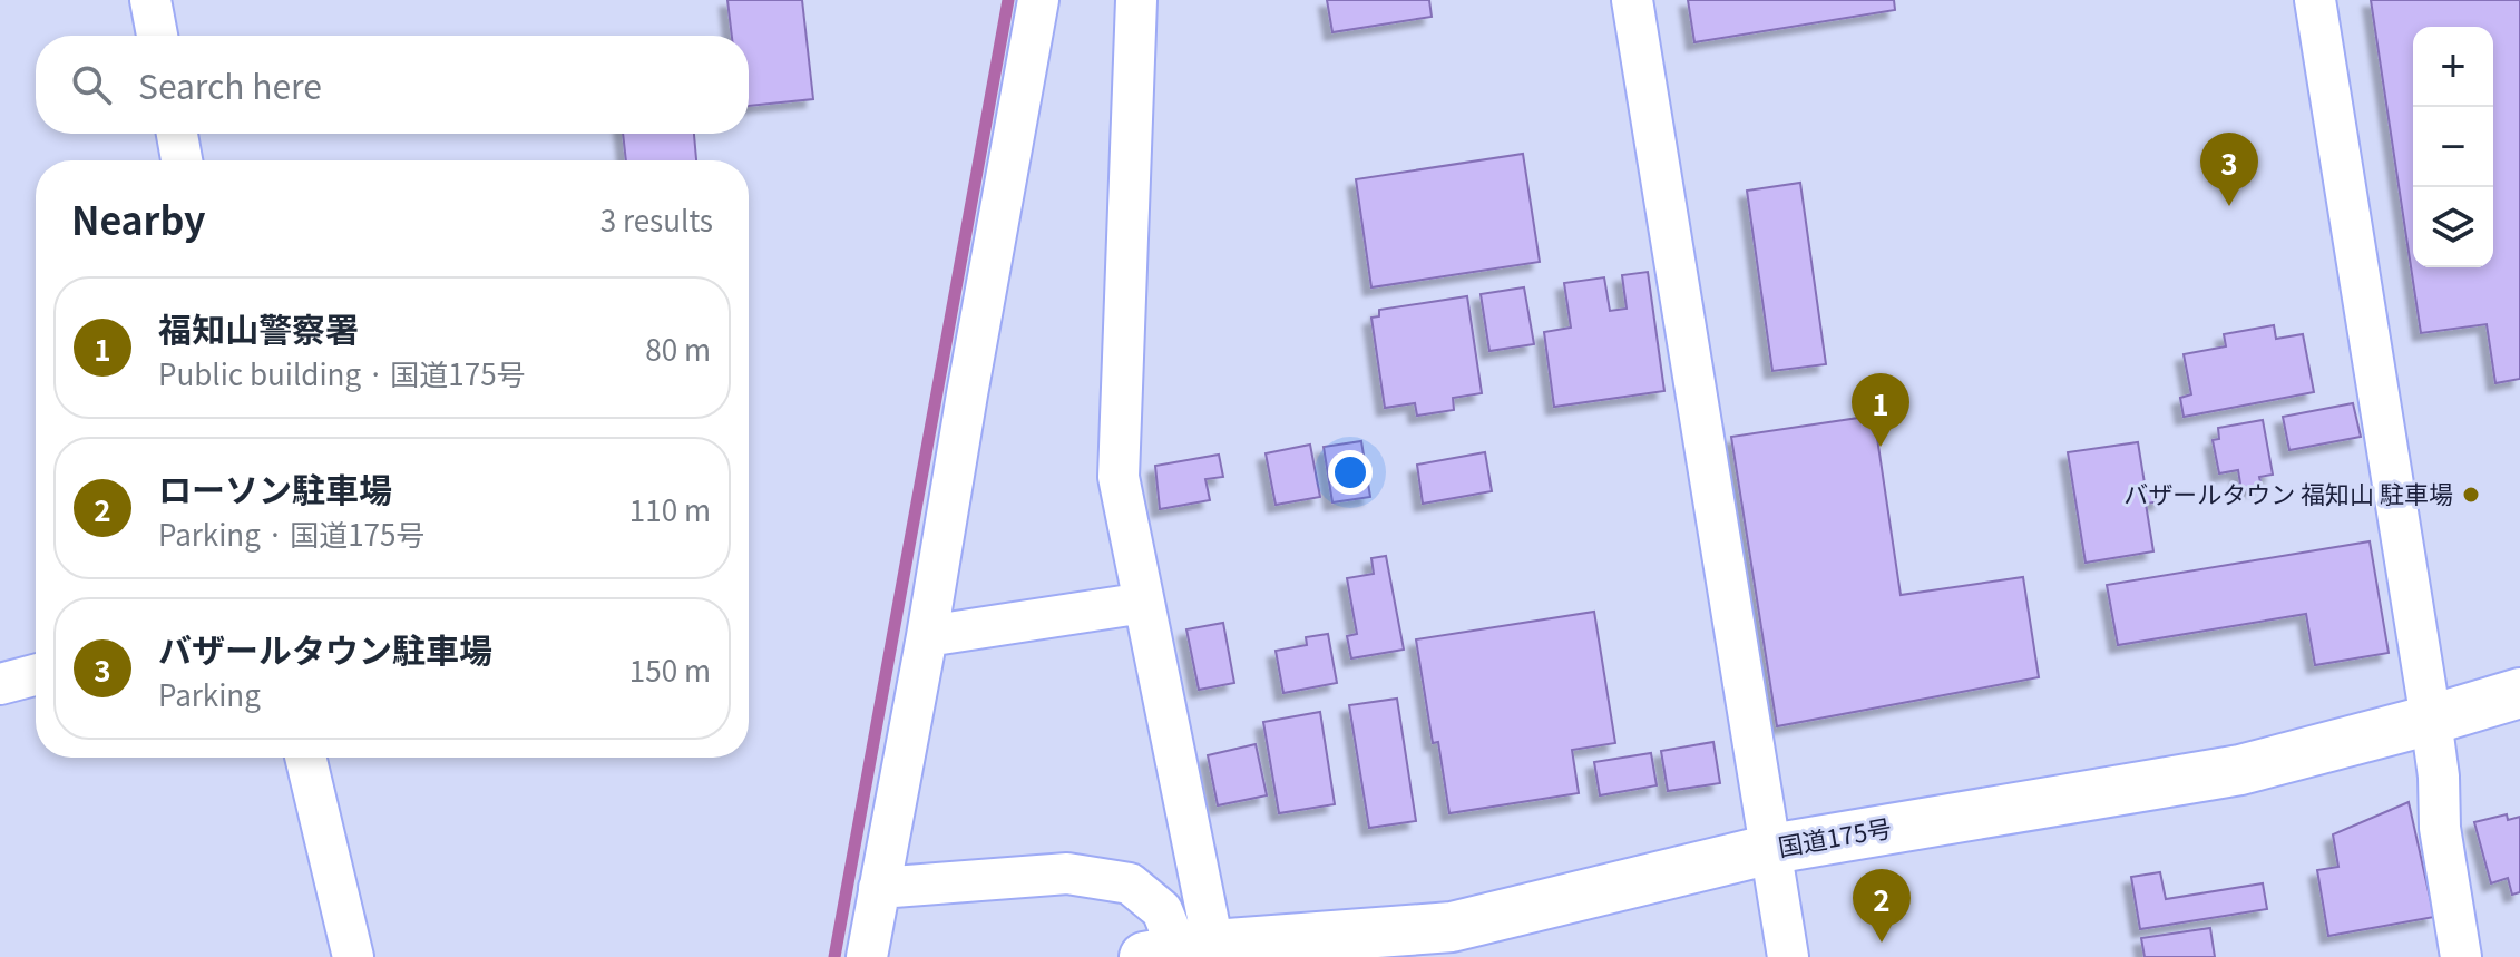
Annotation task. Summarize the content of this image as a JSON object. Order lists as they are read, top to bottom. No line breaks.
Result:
{"streets":{"highway":["国道175号"]},"places":["バザールタウン 福知山 駐車場"],"page":{"map_buttons":["+","−"],"search":"Search here","pins":["3","1","2"],"heading":["Nearby","3 results"],"list":[{"mark":"1","name":"福知山警察署","note":"Public building · 国道175号","value":"80 m"},{"mark":"2","name":"ローソン駐車場","note":"Parking · 国道175号","value":"110 m"},{"mark":"3","name":"バザールタウン駐車場","note":"Parking","value":"150 m"}]}}
